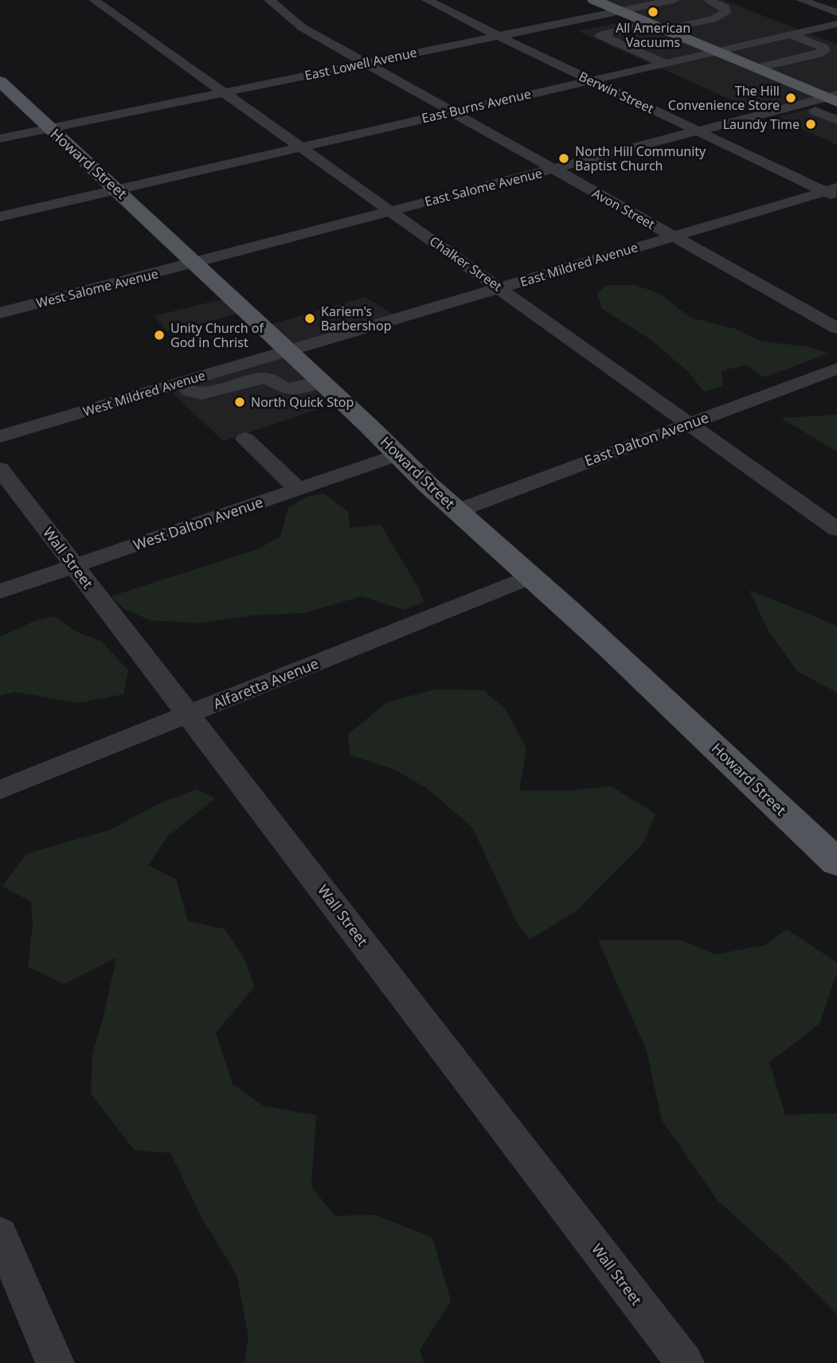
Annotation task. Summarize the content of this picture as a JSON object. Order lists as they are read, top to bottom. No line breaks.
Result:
{"streets":{"main road":["Howard Street"],"street":["East Lowell Avenue","Berwin Street","East Burns Avenue","East Salome Avenue","Avon Street","Chalker Street","East Mildred Avenue","West Salome Avenue","West Mildred Avenue","East Dalton Avenue","West Dalton Avenue","Wall Street","Alfaretta Avenue"]},"crossings":[["East Lowell Avenue","Berwin Street"],["East Lowell Avenue","Howard Street"],["East Lowell Avenue","Avon Street"],["East Lowell Avenue","Chalker Street"],["Berwin Street","East Burns Avenue"],["Berwin Street","East Salome Avenue"],["Berwin Street","East Mildred Avenue"],["East Burns Avenue","Howard Street"],["East Burns Avenue","Avon Street"],["East Burns Avenue","Chalker Street"],["Howard Street","East Salome Avenue"],["Howard Street","East Mildred Avenue"],["Howard Street","West Salome Avenue"],["Howard Street","West Mildred Avenue"],["Howard Street","East Dalton Avenue"],["Howard Street","West Dalton Avenue"],["Howard Street","Alfaretta Avenue"],["East Salome Avenue","Avon Street"],["East Salome Avenue","Chalker Street"],["East Salome Avenue","West Salome Avenue"],["Avon Street","East Mildred Avenue"],["Chalker Street","East Mildred Avenue"],["Chalker Street","East Dalton Avenue"],["East Mildred Avenue","West Mildred Avenue"],["West Dalton Avenue","Wall Street"],["Wall Street","Alfaretta Avenue"]],"places":["All American Vacuums","The Hill Convenience Store","Laundy Time","North Hill Community Baptist Church","Kariem's Barbershop","Unity Church of God in Christ","North Quick Stop"]}
